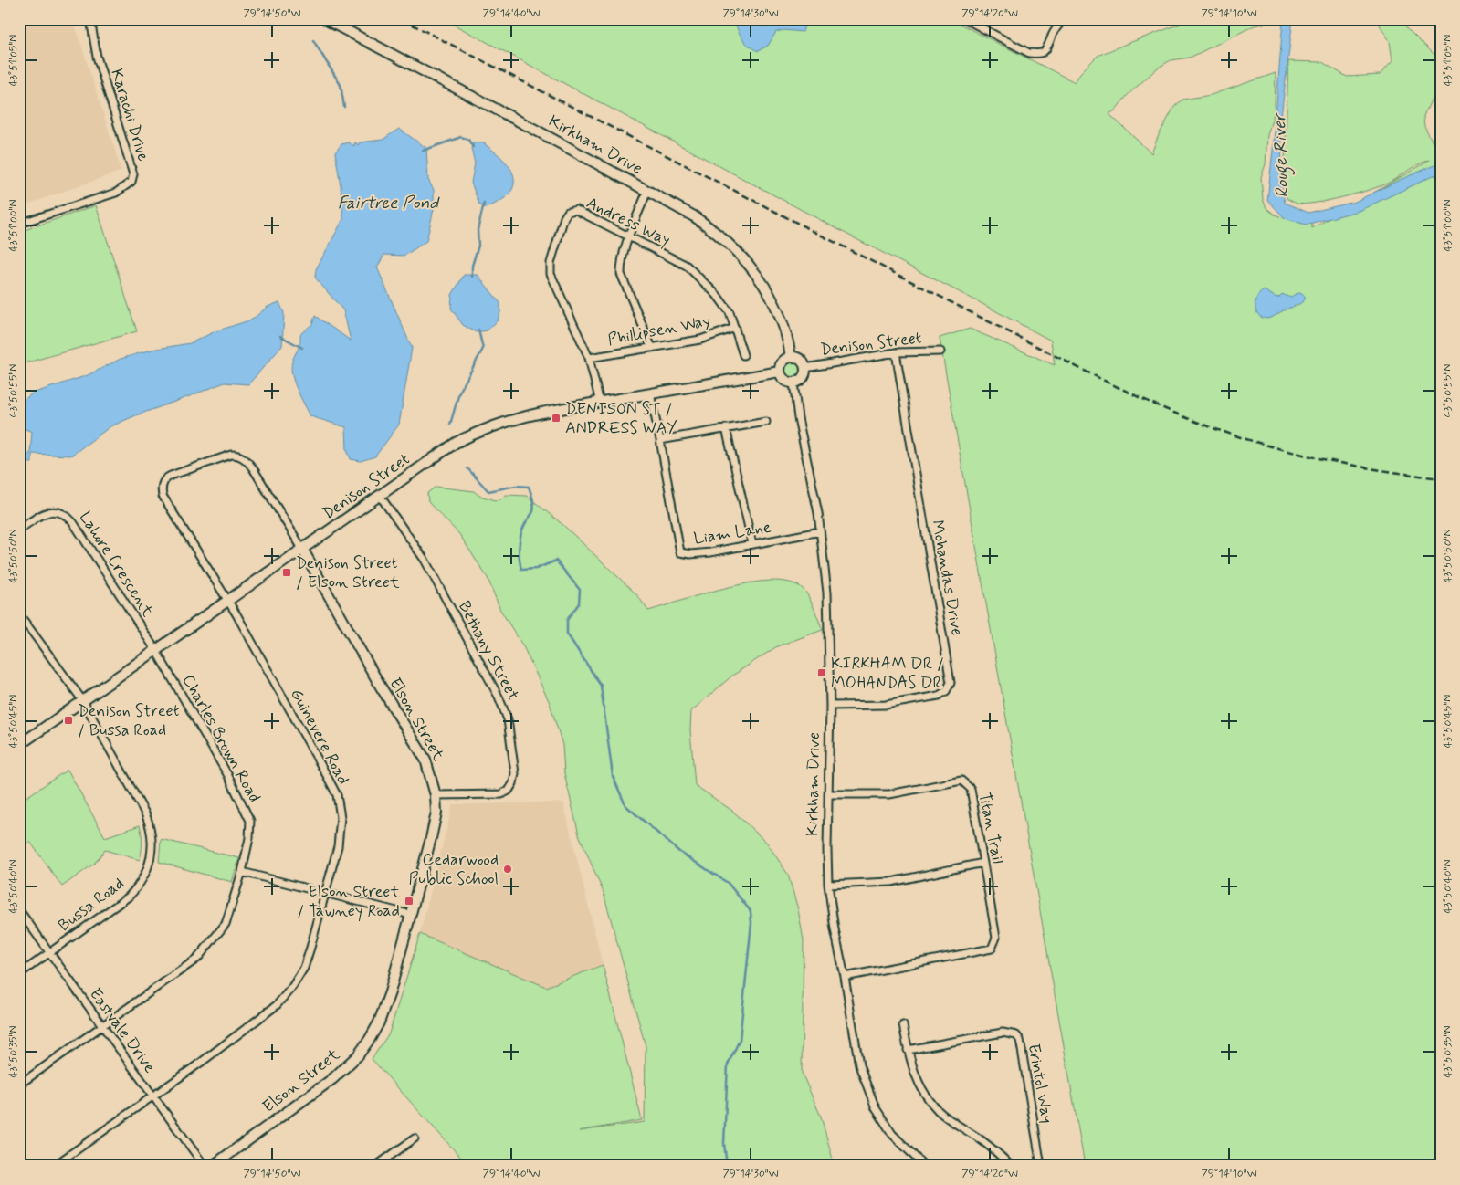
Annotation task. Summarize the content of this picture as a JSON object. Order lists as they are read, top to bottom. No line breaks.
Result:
{"streets":{"street":["Karachi Drive","Kirkham Drive","Andress Way","Phillipsen Way","Denison Street","Liam Lane","Lahore Crescent","Mohandas Drive","Bethany Street","Elson Street","Guinevere Road","Charles Brown Road","Titan Trail","Bussa Road","Eastvale Drive","Erintol Way"]},"crossings":[["Kirkham Drive","Denison Street"],["Kirkham Drive","Liam Lane"],["Kirkham Drive","Mohandas Drive"],["Kirkham Drive","Titan Trail"],["Andress Way","Phillipsen Way"],["Andress Way","Denison Street"],["Denison Street","Lahore Crescent"],["Denison Street","Mohandas Drive"],["Denison Street","Bethany Street"],["Denison Street","Elson Street"],["Denison Street","Guinevere Road"],["Denison Street","Charles Brown Road"],["Denison Street","Bussa Road"],["Lahore Crescent","Charles Brown Road"],["Bethany Street","Elson Street"],["Elson Street","Guinevere Road"],["Guinevere Road","Eastvale Drive"],["Charles Brown Road","Eastvale Drive"],["Bussa Road","Eastvale Drive"]],"water":["Rouge River","Fairtree Pond"],"places":{"transit":["DENISON ST / ANDRESS WAY","Denison Street / Elson Street","KIRKHAM DR / MOHANDAS DR","Denison Street / Bussa Road","Elson Street / Tawney Road"],"other":["Cedarwood Public School"]},"coordinates":["79°14'50\"W","79°14'40\"W","79°14'30\"W","79°14'20\"W","79°14'10\"W","43°51'05\"N","43°51'00\"N","43°50'55\"N","43°50'50\"N","43°50'45\"N","43°50'40\"N","43°50'35\"N"]}
